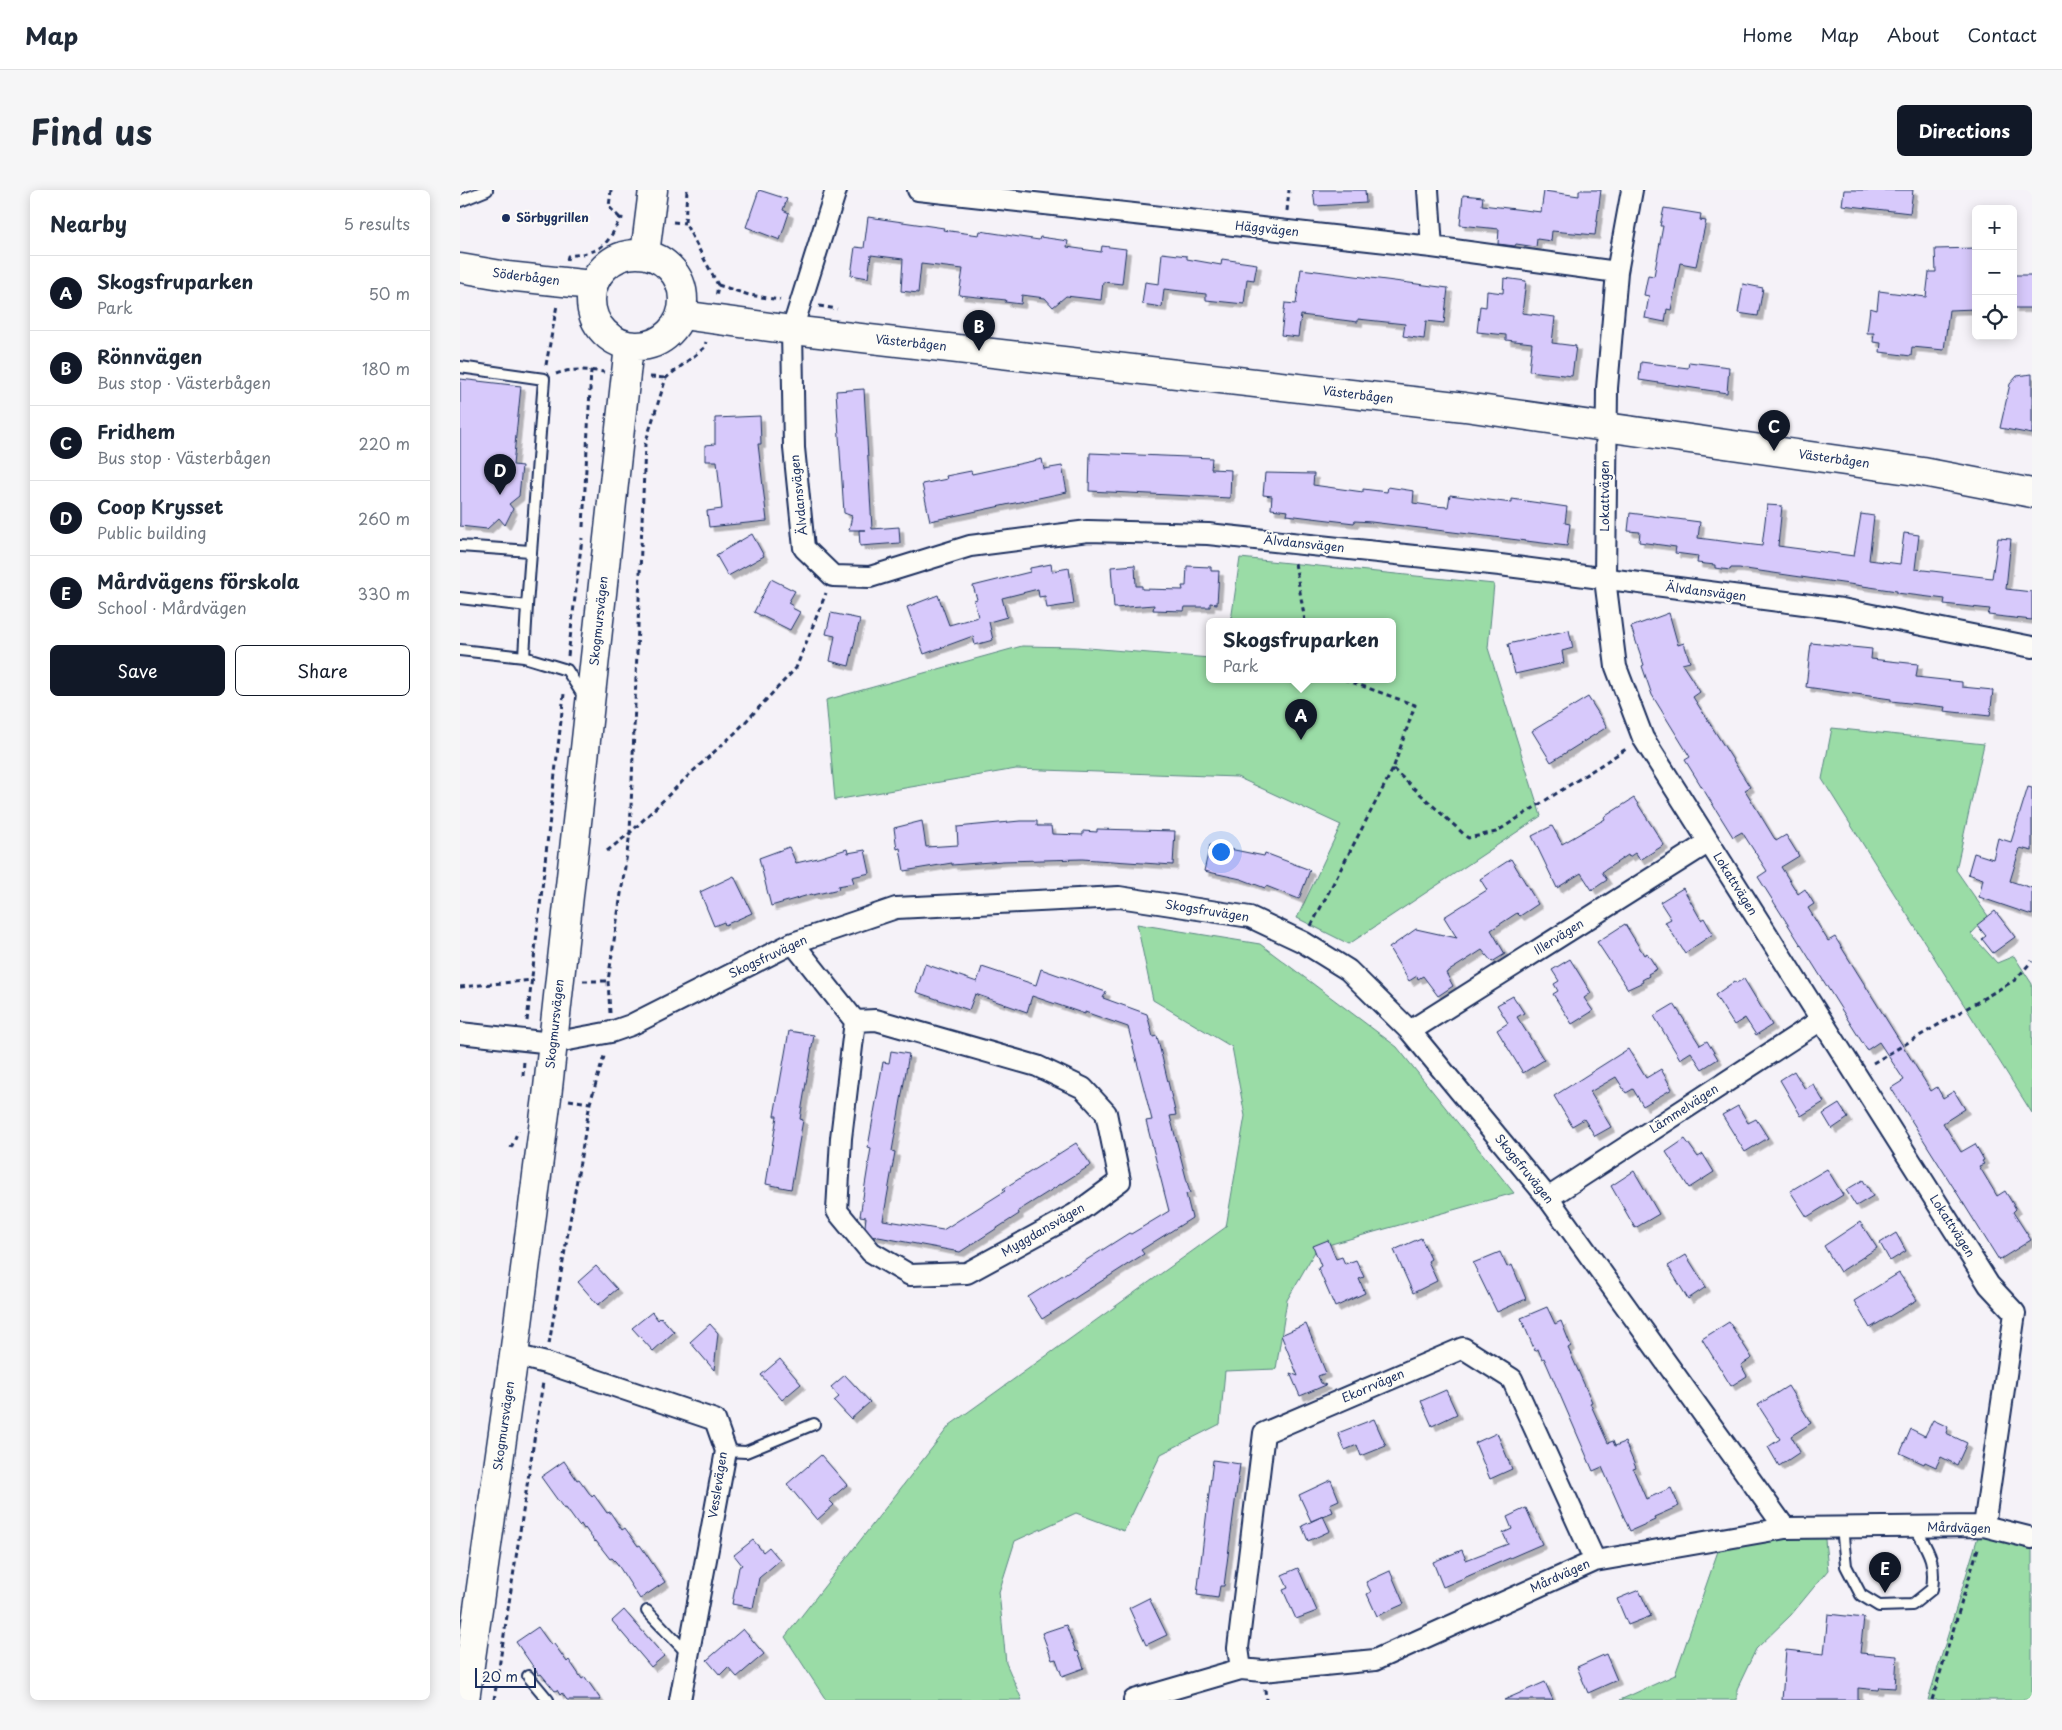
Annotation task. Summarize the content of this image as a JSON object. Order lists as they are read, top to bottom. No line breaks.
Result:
{"streets":{"street":["Häggvägen","Söderbågen","Västerbågen","Älvdansvägen","Lokattvägen","Skogmursvägen","Skogsfruvägen","Illervägen","Lämmelvägen","Myggdansvägen","Ekorrvägen","Vesslevägen","Mårdvägen"]},"crossings":[["Häggvägen","Lokattvägen"],["Söderbågen","Västerbågen"],["Söderbågen","Skogmursvägen"],["Västerbågen","Älvdansvägen"],["Västerbågen","Lokattvägen"],["Västerbågen","Skogmursvägen"],["Älvdansvägen","Lokattvägen"],["Lokattvägen","Illervägen"],["Lokattvägen","Lämmelvägen"],["Lokattvägen","Mårdvägen"],["Skogmursvägen","Skogsfruvägen"],["Skogmursvägen","Vesslevägen"],["Skogsfruvägen","Illervägen"],["Skogsfruvägen","Lämmelvägen"],["Skogsfruvägen","Mårdvägen"],["Ekorrvägen","Mårdvägen"]],"places":["Sörbygrillen"],"scale_bar":"20 m","page":{"header":"Map","nav":["Home","Map","About","Contact"],"title":"Find us","buttons":["Directions",["Save","Share"]],"heading":["Nearby","5 results"],"map_buttons":["+","−"],"list":[{"mark":"A","name":"Skogsfruparken","note":"Park","value":"50 m"},{"mark":"B","name":"Rönnvägen","note":"Bus stop · Västerbågen","value":"180 m"},{"mark":"C","name":"Fridhem","note":"Bus stop · Västerbågen","value":"220 m"},{"mark":"D","name":"Coop Krysset","note":"Public building","value":"260 m"},{"mark":"E","name":"Mårdvägens förskola","note":"School · Mårdvägen","value":"330 m"}],"pins":["B","C","D","A","E"],"popup":["Skogsfruparken","Park"],"scale":"20 m"}}
